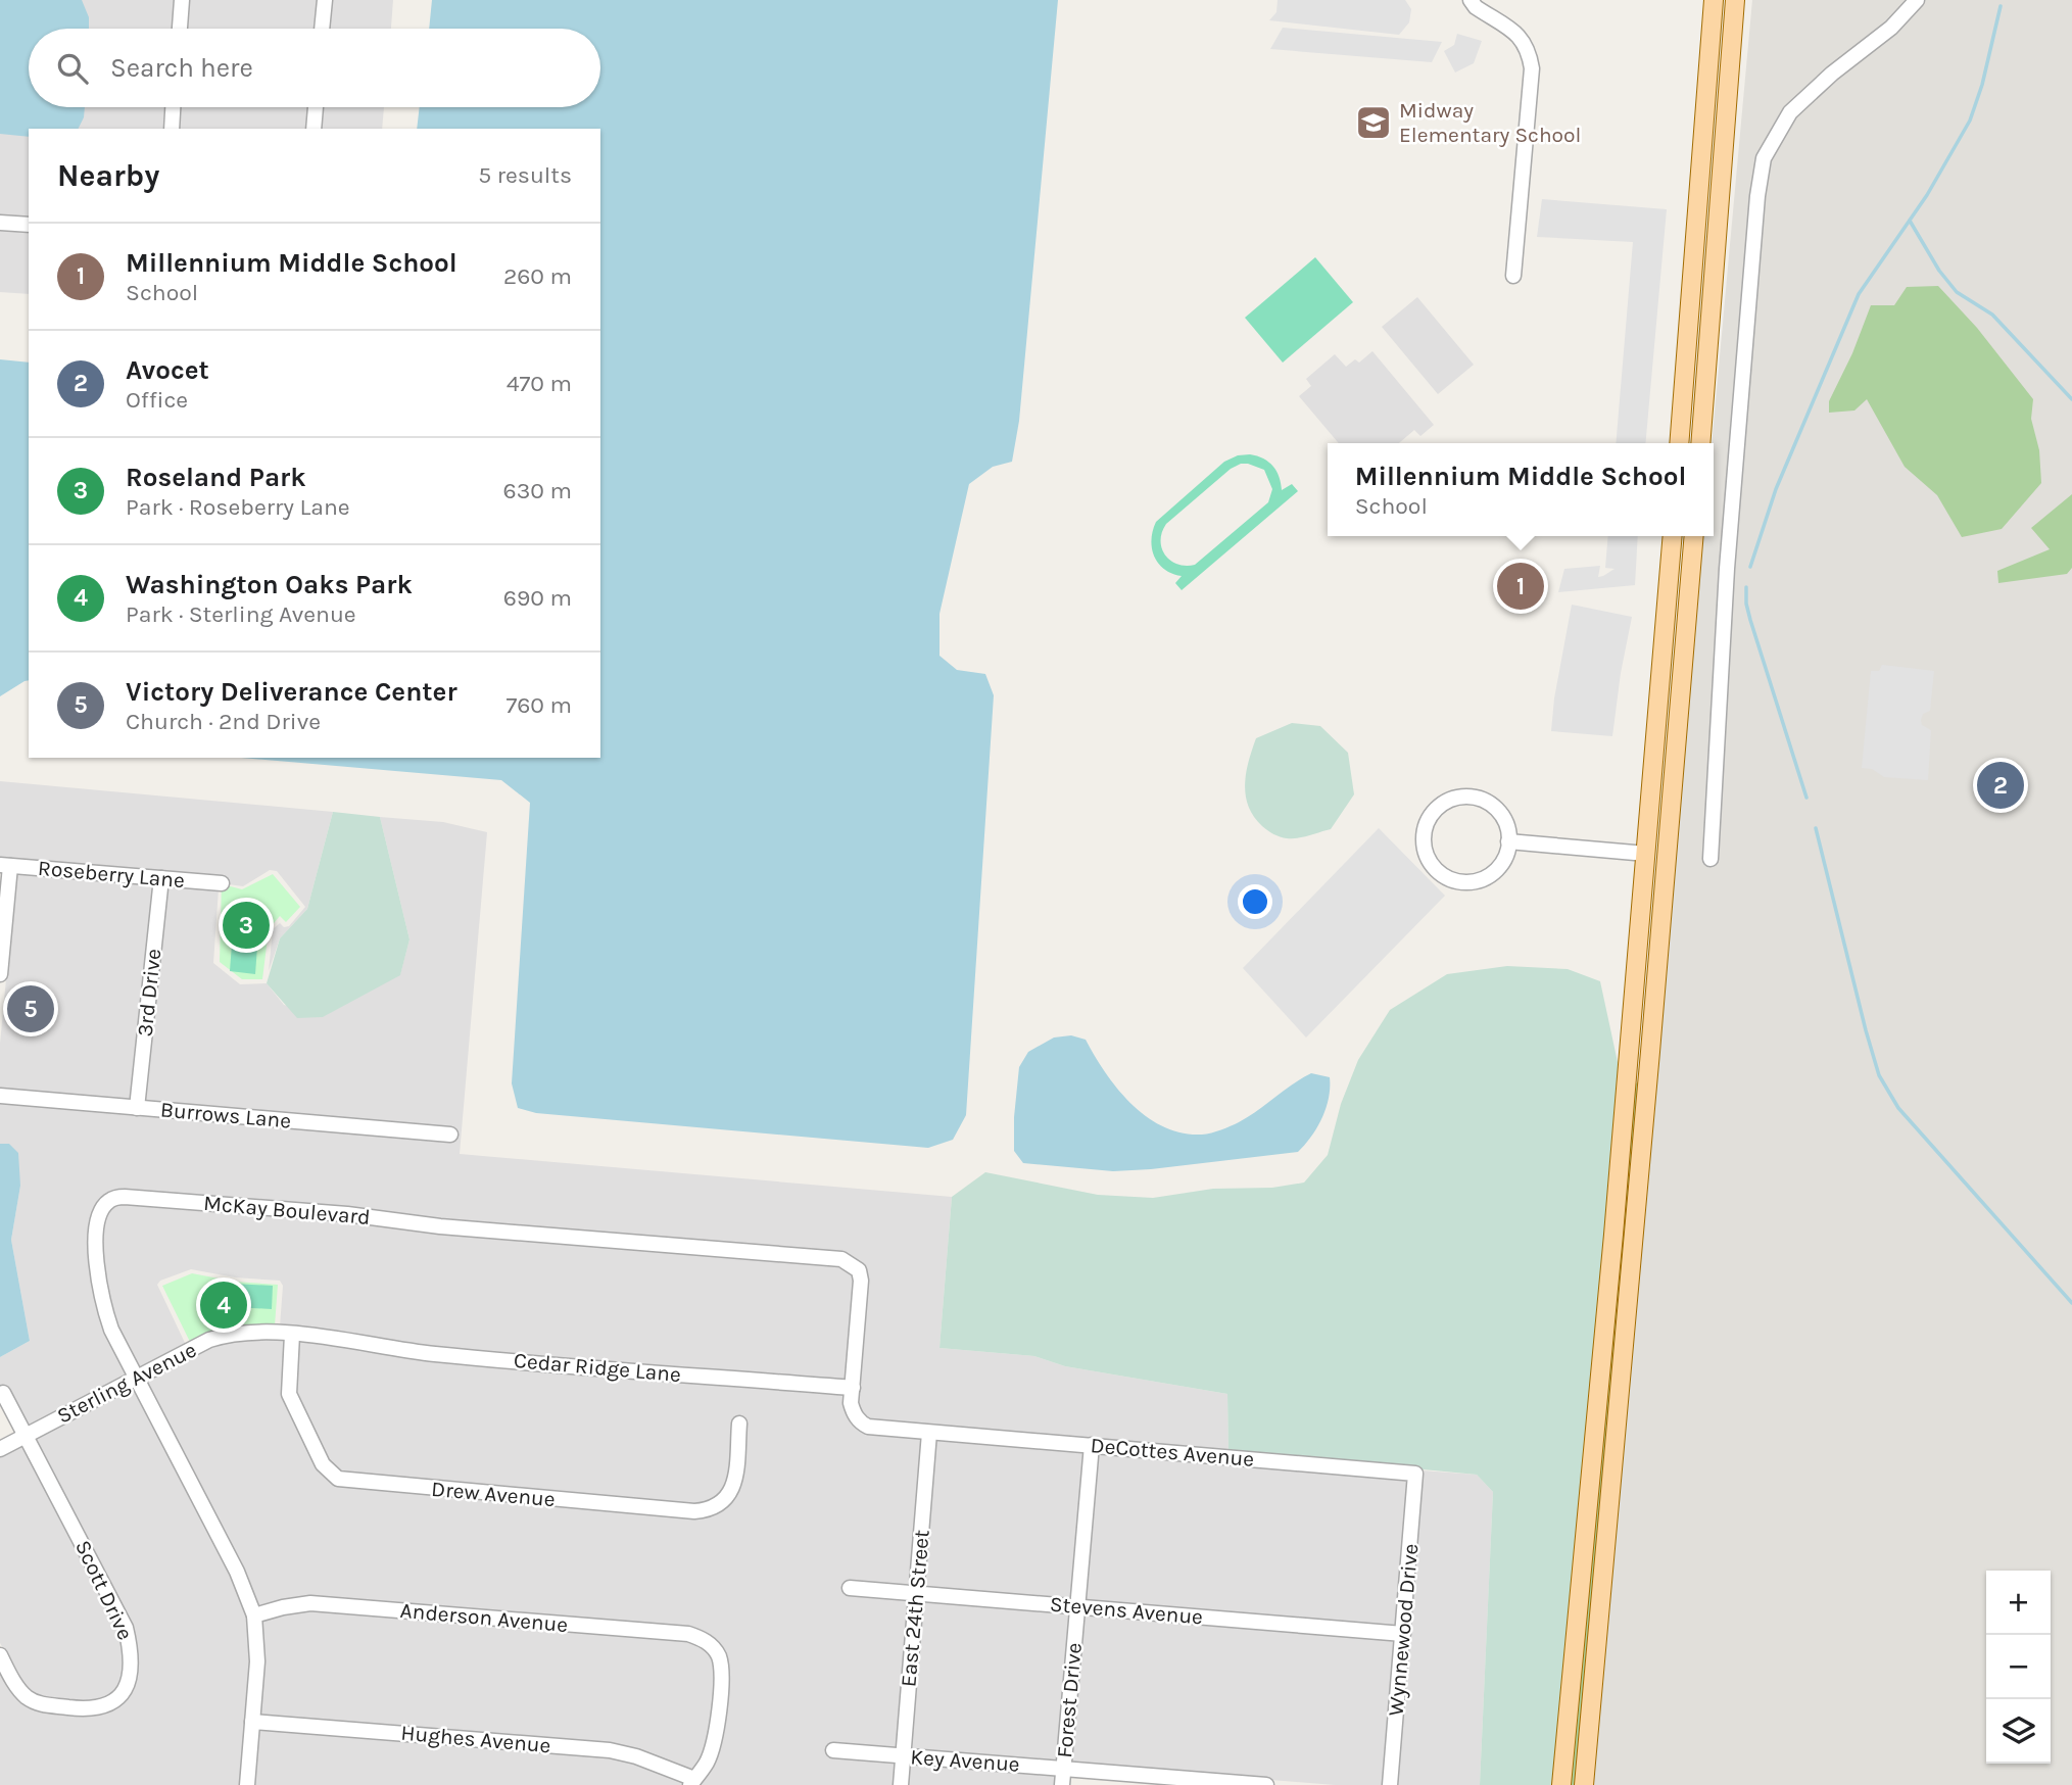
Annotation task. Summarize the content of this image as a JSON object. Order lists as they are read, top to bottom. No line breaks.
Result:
{"streets":{"street":["Roseberry Lane","3rd Drive","Burrows Lane","McKay Boulevard","Cedar Ridge Lane","Sterling Avenue","DeCottes Avenue","Drew Avenue","Scott Drive","East 24th Street","Stevens Avenue","Anderson Avenue","Wynnewood Drive","Forest Drive","Hughes Avenue","Key Avenue"]},"crossings":[["Roseberry Lane","3rd Drive"],["3rd Drive","Burrows Lane"],["McKay Boulevard","Cedar Ridge Lane"],["McKay Boulevard","Sterling Avenue"],["McKay Boulevard","DeCottes Avenue"],["McKay Boulevard","East 24th Street"],["McKay Boulevard","Anderson Avenue"],["McKay Boulevard","Hughes Avenue"],["Cedar Ridge Lane","Sterling Avenue"],["Sterling Avenue","Drew Avenue"],["Sterling Avenue","Scott Drive"],["DeCottes Avenue","East 24th Street"],["DeCottes Avenue","Wynnewood Drive"],["DeCottes Avenue","Forest Drive"],["East 24th Street","Stevens Avenue"],["East 24th Street","Key Avenue"],["Stevens Avenue","Wynnewood Drive"],["Stevens Avenue","Forest Drive"],["Anderson Avenue","Hughes Avenue"],["Forest Drive","Key Avenue"]],"places":{"school or university":["Midway Elementary School"]},"page":{"search":"Search here","heading":["Nearby","5 results"],"list":[{"mark":"1","name":"Millennium Middle School","note":"School","value":"260 m"},{"mark":"2","name":"Avocet","note":"Office","value":"470 m"},{"mark":"3","name":"Roseland Park","note":"Park · Roseberry Lane","value":"630 m"},{"mark":"4","name":"Washington Oaks Park","note":"Park · Sterling Avenue","value":"690 m"},{"mark":"5","name":"Victory Deliverance Center","note":"Church · 2nd Drive","value":"760 m"}],"popup":["Millennium Middle School","School"],"pins":["1","2","3","5","4"],"map_buttons":["+","−"]}}
